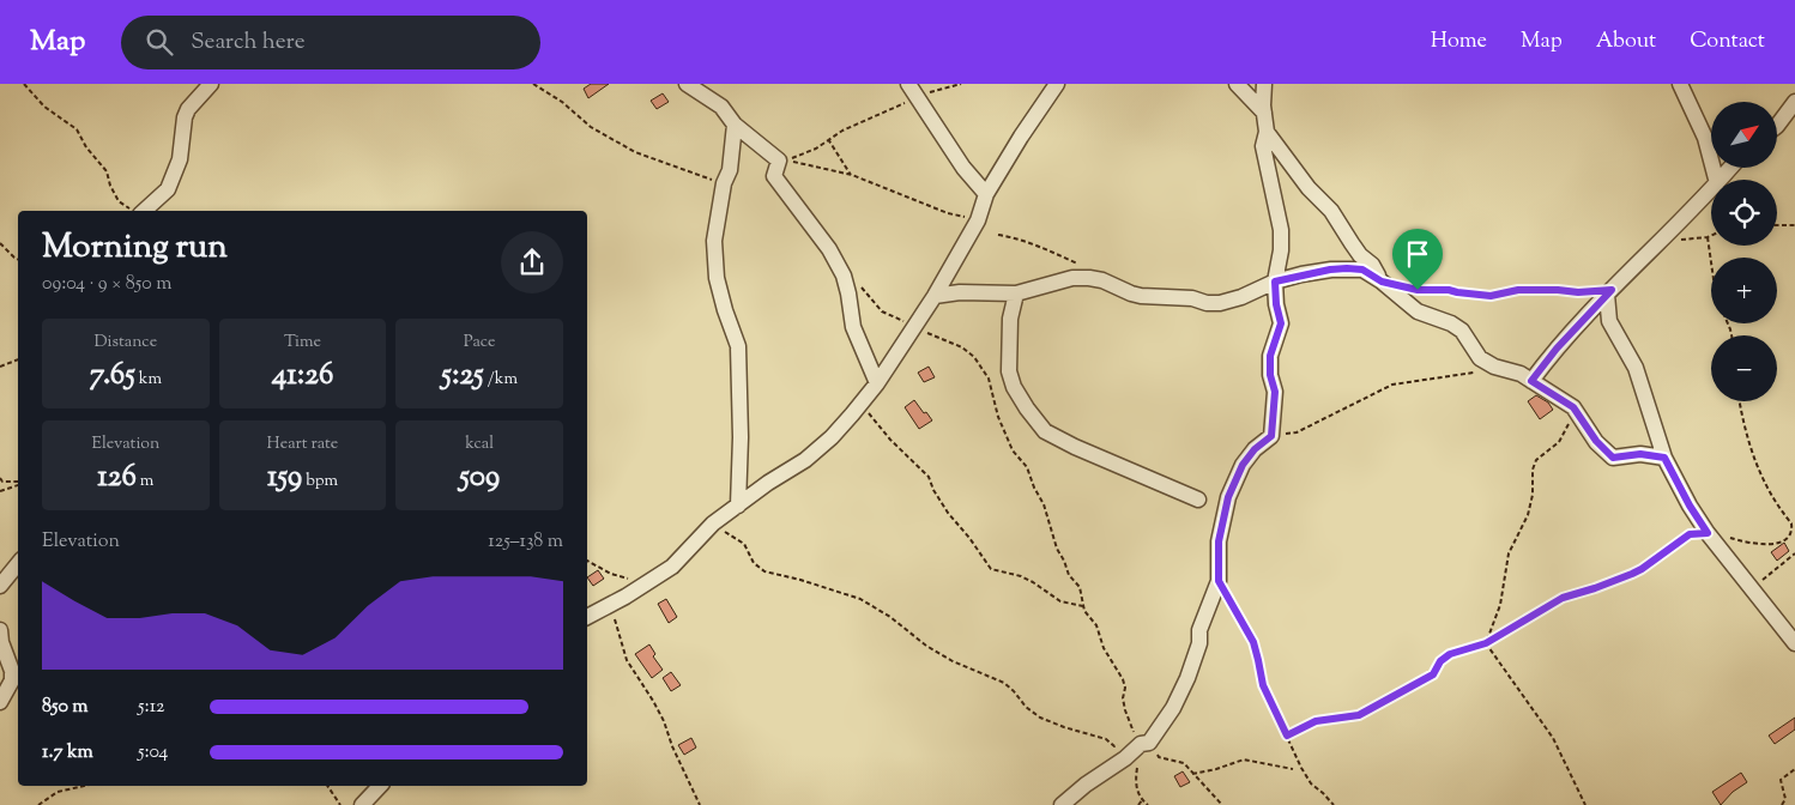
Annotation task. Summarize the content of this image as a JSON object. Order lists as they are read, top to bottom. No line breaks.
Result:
{"north":"top right","page":{"header":"Map","search":"Search here","nav":["Home","Map","About","Contact"],"map_buttons":["+","−"],"heading":["Morning run","09:04 · 9 × 850 m"],"stats":[["Distance","7.65 km"],["Time","41:26"],["Pace","5:25 /km"],["Elevation","126 m"],["Heart rate","159 bpm"],["kcal","509"]],"chart":["Elevation","125–138 m"],"list":[{"name":"850 m","note":"5:12"},{"name":"1.7 km","note":"5:04"}]}}
